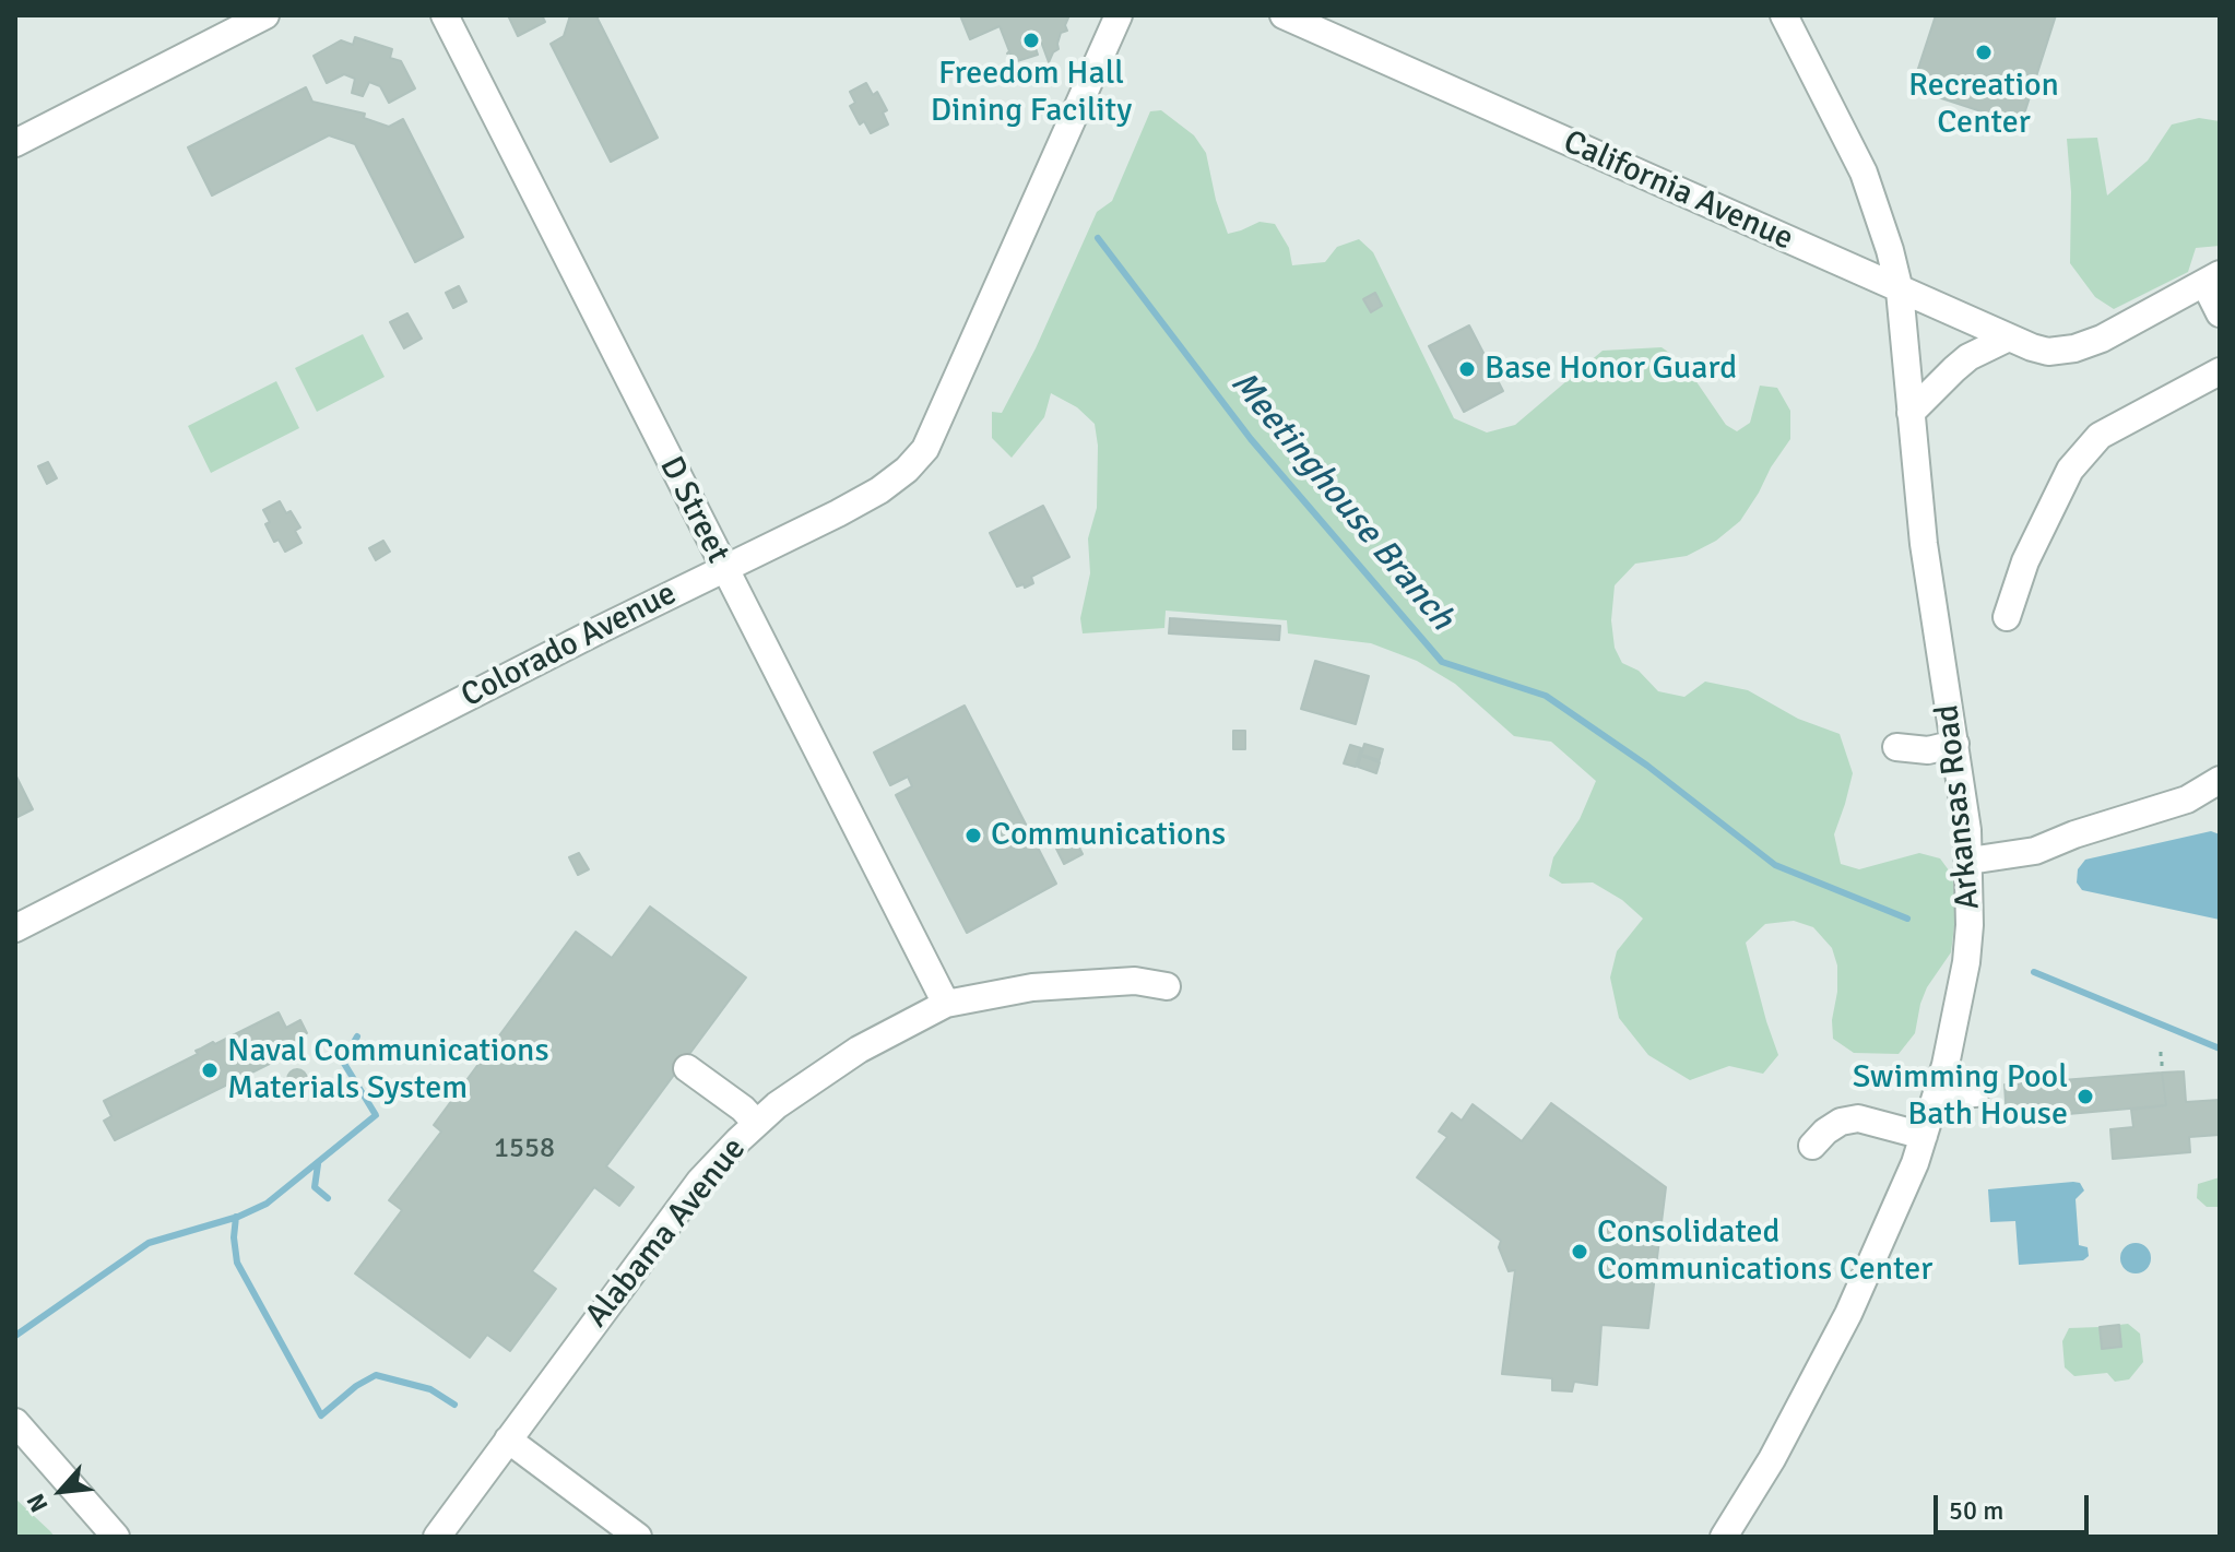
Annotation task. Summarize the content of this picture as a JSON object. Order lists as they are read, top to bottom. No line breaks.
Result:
{"streets":{"street":["California Avenue","D Street","Colorado Avenue","Arkansas Road","Alabama Avenue"]},"crossings":[["California Avenue","Arkansas Road"],["D Street","Colorado Avenue"],["D Street","Alabama Avenue"]],"water":["Meetinghouse Branch"],"places":["Freedom Hall Dining Facility","Recreation Center","Base Honor Guard","Communications","Naval Communications Materials System","Swimming Pool Bath House","Consolidated Communications Center"],"house_numbers":["1558"],"scale_bar":"50 m","north":"bottom left"}
